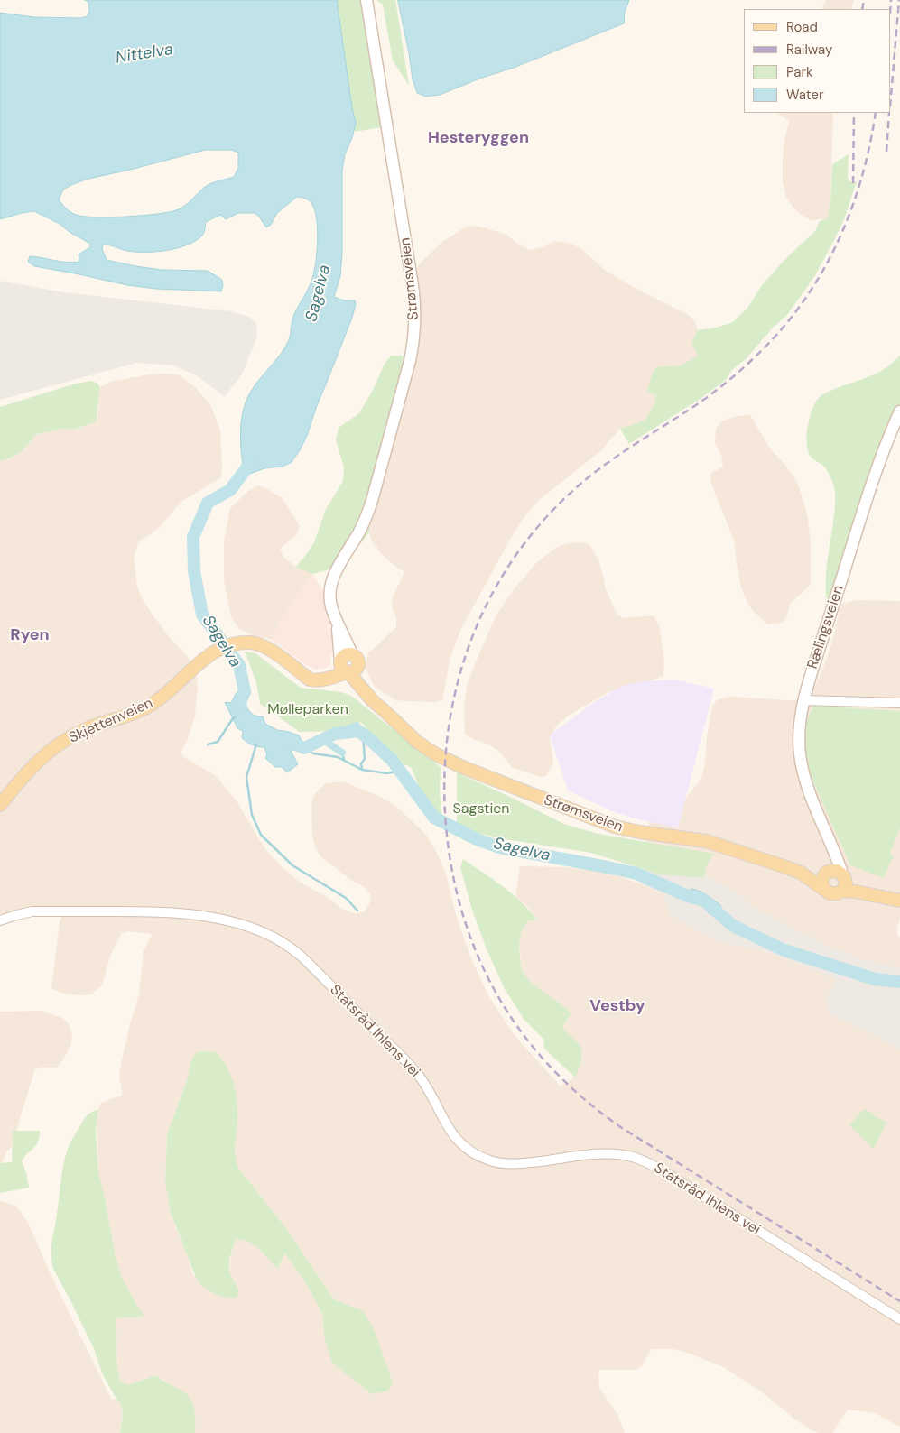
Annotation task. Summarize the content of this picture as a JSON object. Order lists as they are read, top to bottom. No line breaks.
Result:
{"streets":{"main road":["Strømsveien","Rælingsveien","Skjettenveien"],"street":["Statsråd Ihlens vei"]},"crossings":[["Strømsveien","Rælingsveien"],["Strømsveien","Skjettenveien"]],"districts":["Hesteryggen","Ryen","Vestby"],"water":["Nittelva","Sagelva"],"parks":["Mølleparken","Sagstien"],"legend":["Road","Railway","Park","Water"]}
